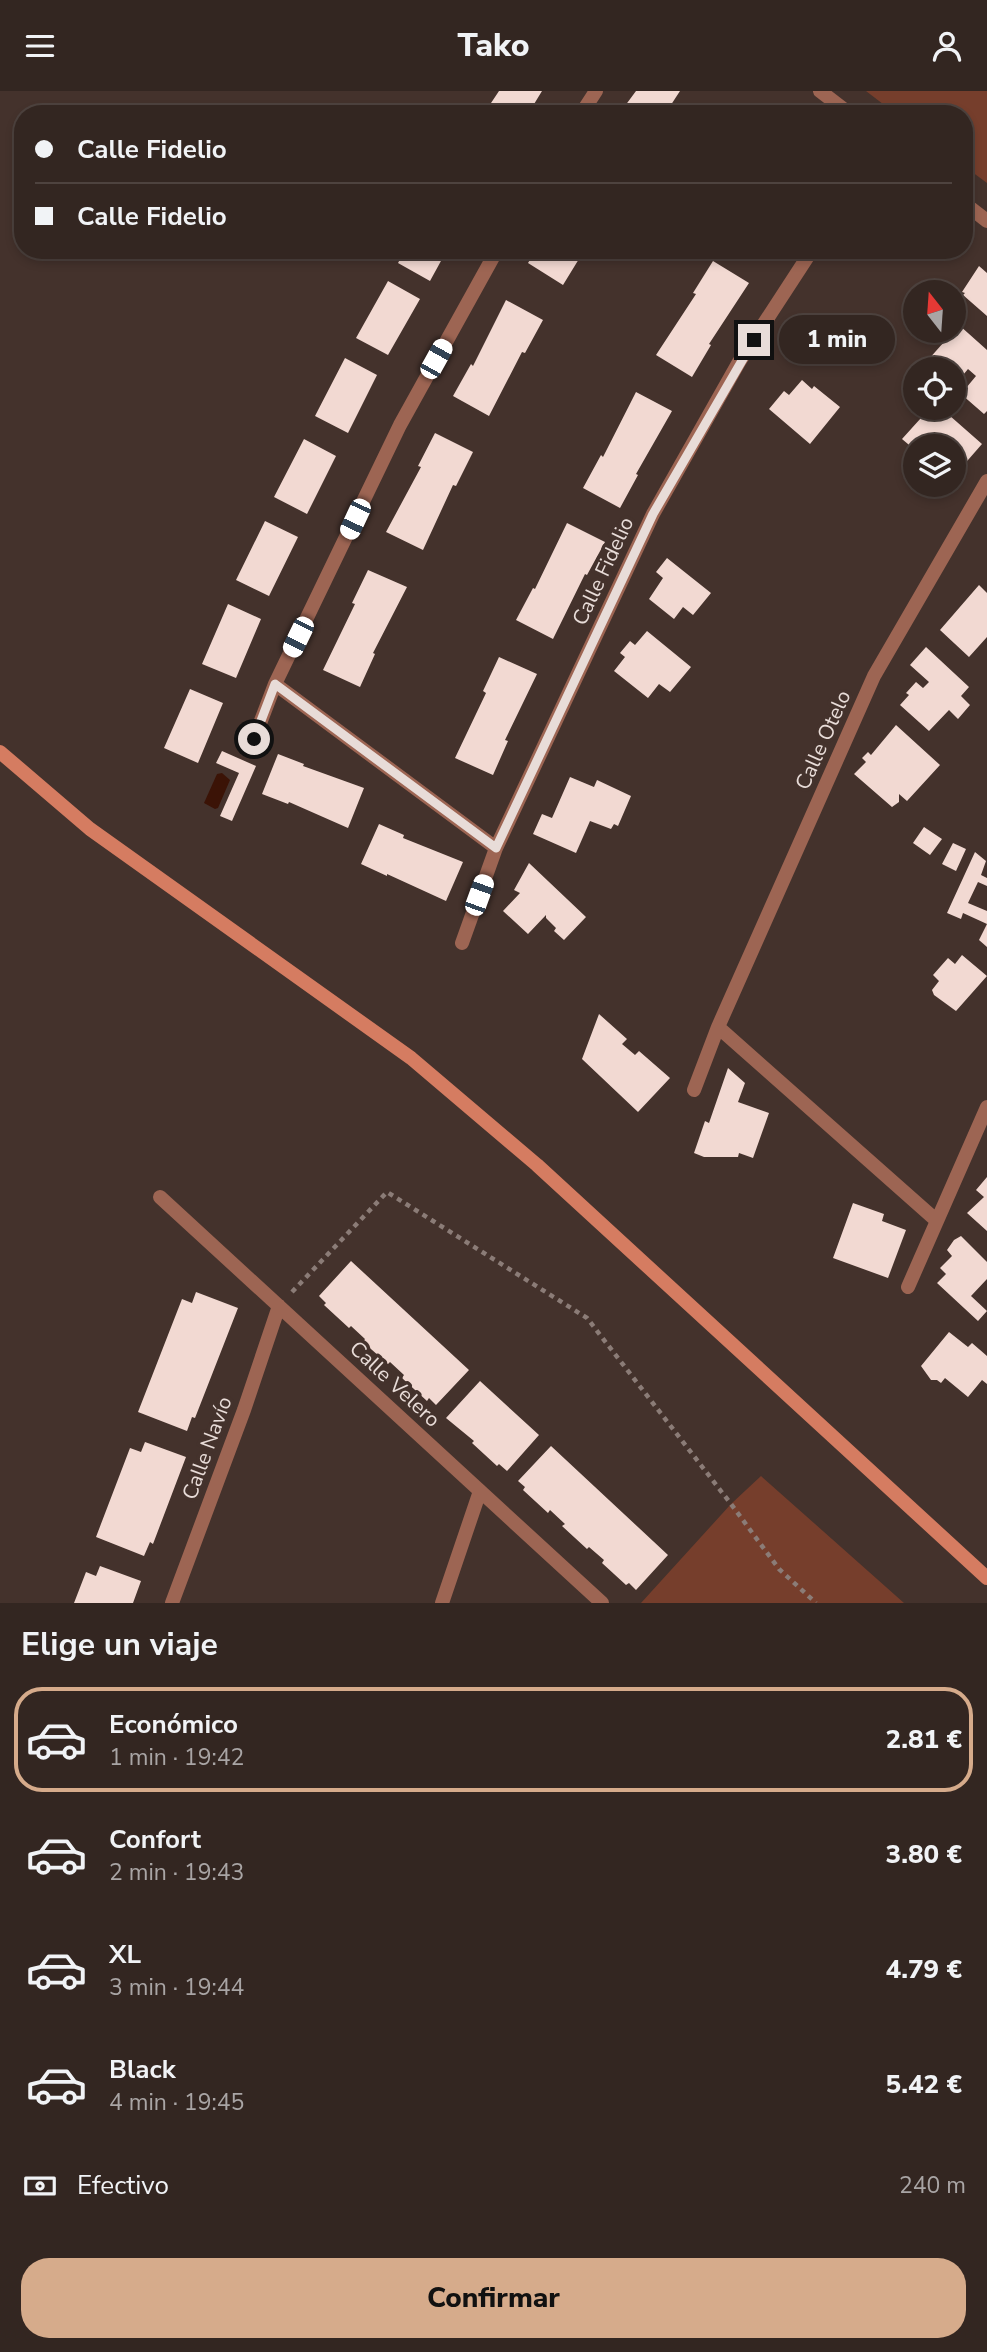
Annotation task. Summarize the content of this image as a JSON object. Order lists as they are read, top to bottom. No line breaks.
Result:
{"streets":{"street":["Calle Fidelio","Calle Otelo","Calle Velero","Calle Navío"]},"crossings":[["Calle Velero","Calle Navío"]],"north":"top","page":{"header":"Tako","banner":["Calle Fidelio","Calle Fidelio"],"bubble":"1 min","heading":"Elige un viaje","list":[{"name":"Económico","note":"1 min · 19:42","value":"2.81 €"},{"name":"Confort","note":"2 min · 19:43","value":"3.80 €"},{"name":"XL","note":"3 min · 19:44","value":"4.79 €"},{"name":"Black","note":"4 min · 19:45","value":"5.42 €"}],"pay":["Efectivo","240 m"],"buttons":"Confirmar"}}
